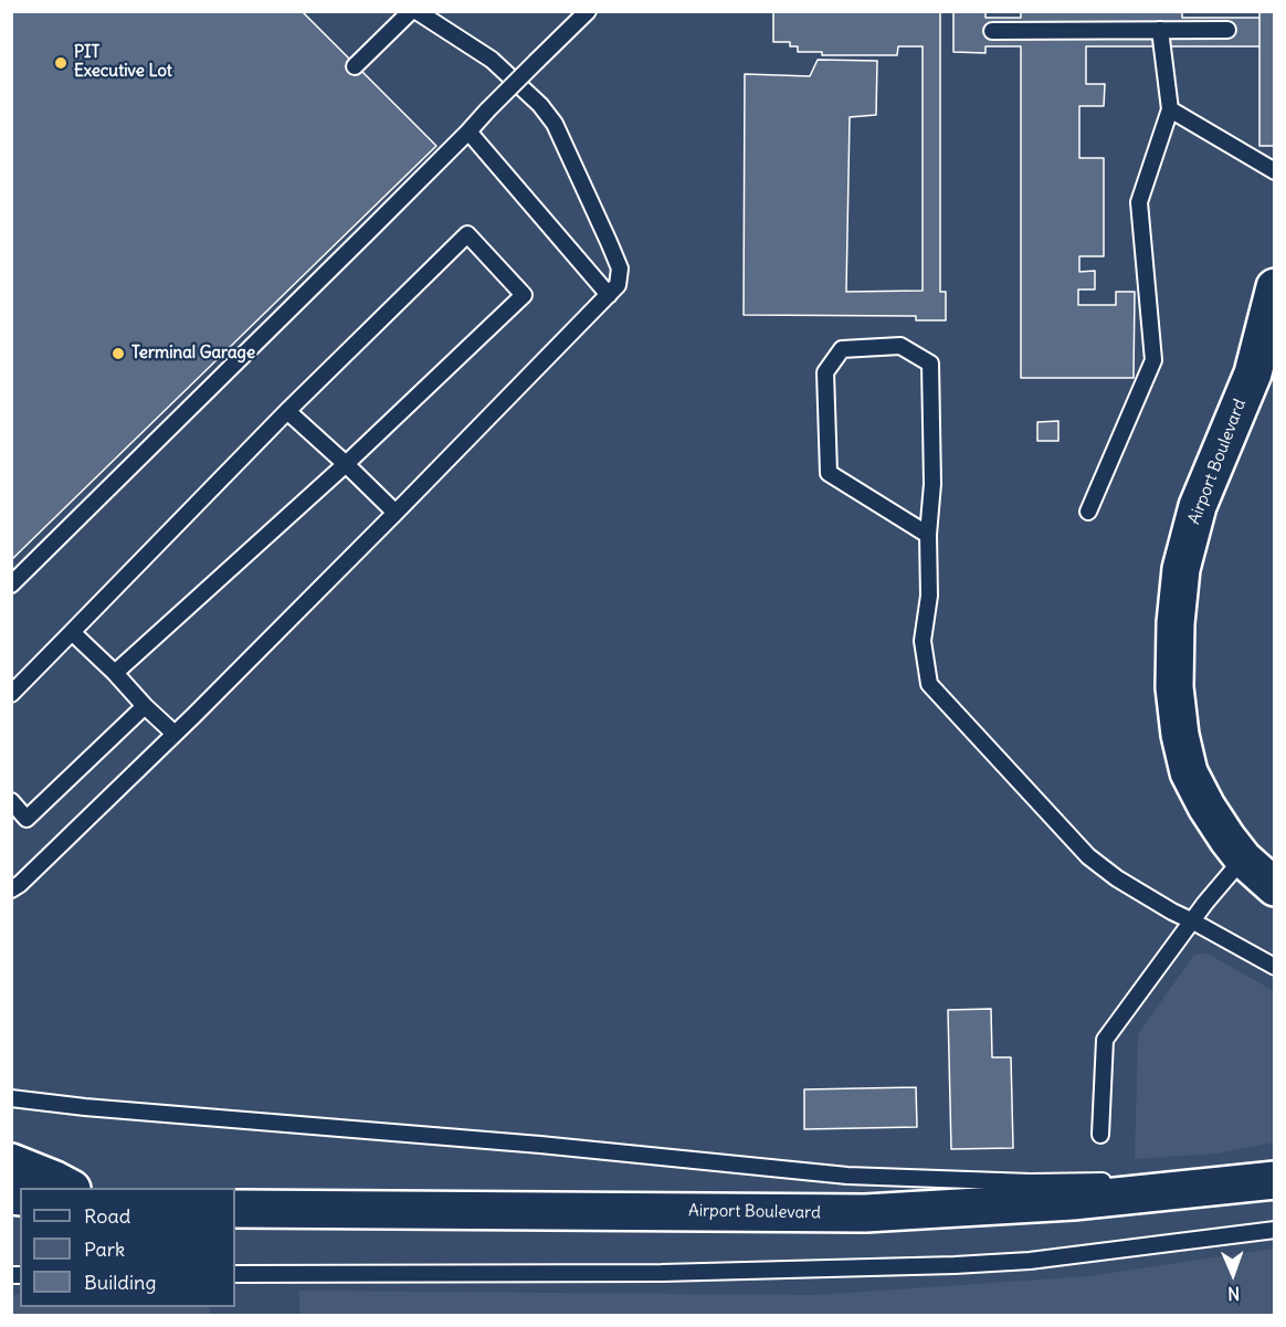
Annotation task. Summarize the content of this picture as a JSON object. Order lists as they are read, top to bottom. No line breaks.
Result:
{"streets":{"street":["Airport Boulevard"]},"places":["PIT Executive Lot","Terminal Garage"],"legend":["Road","Park","Building"],"north":"bottom"}
